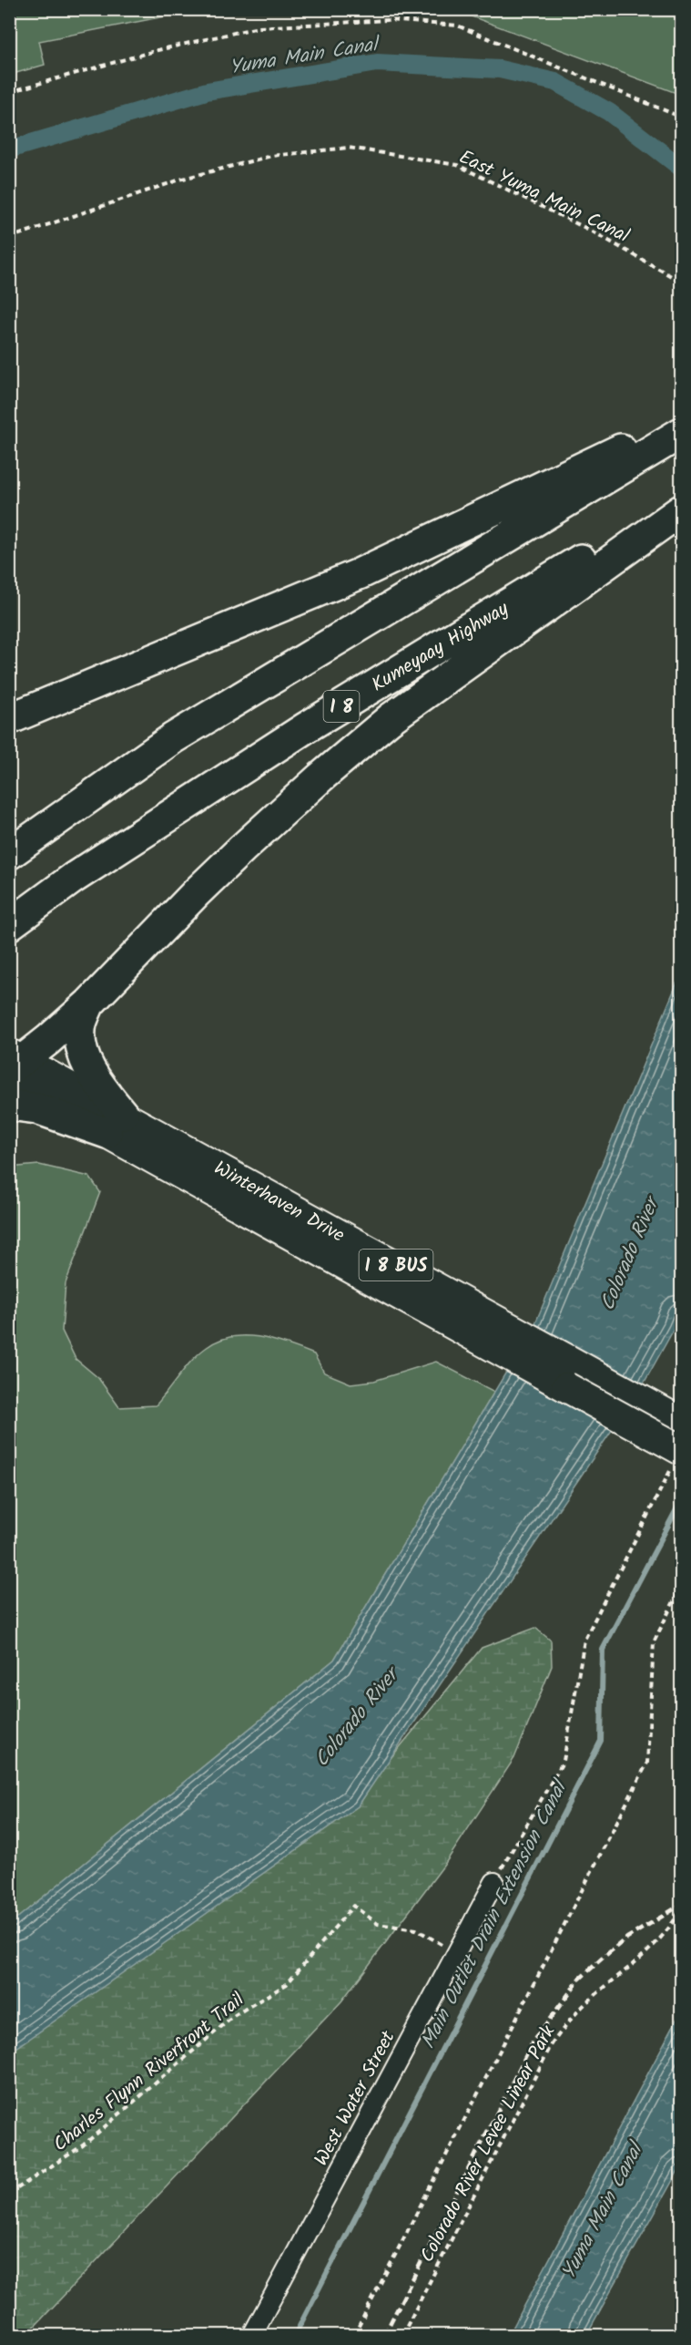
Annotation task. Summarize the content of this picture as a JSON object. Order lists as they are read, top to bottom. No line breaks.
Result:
{"streets":{"highway":["Kumeyaay Highway","I 8"],"main road":["Winterhaven Drive","I 8 BUS"],"street":["West Water Street"],"path":["East Yuma Main Canal","Charles Flynn Riverfront Trail","Colorado River Levee Linear Park"]},"crossings":[["Winterhaven Drive","I 8 BUS"],["Charles Flynn Riverfront Trail","West Water Street"]],"water":["Yuma Main Canal","Colorado River","Main Outlet Drain Extension Canal"]}
